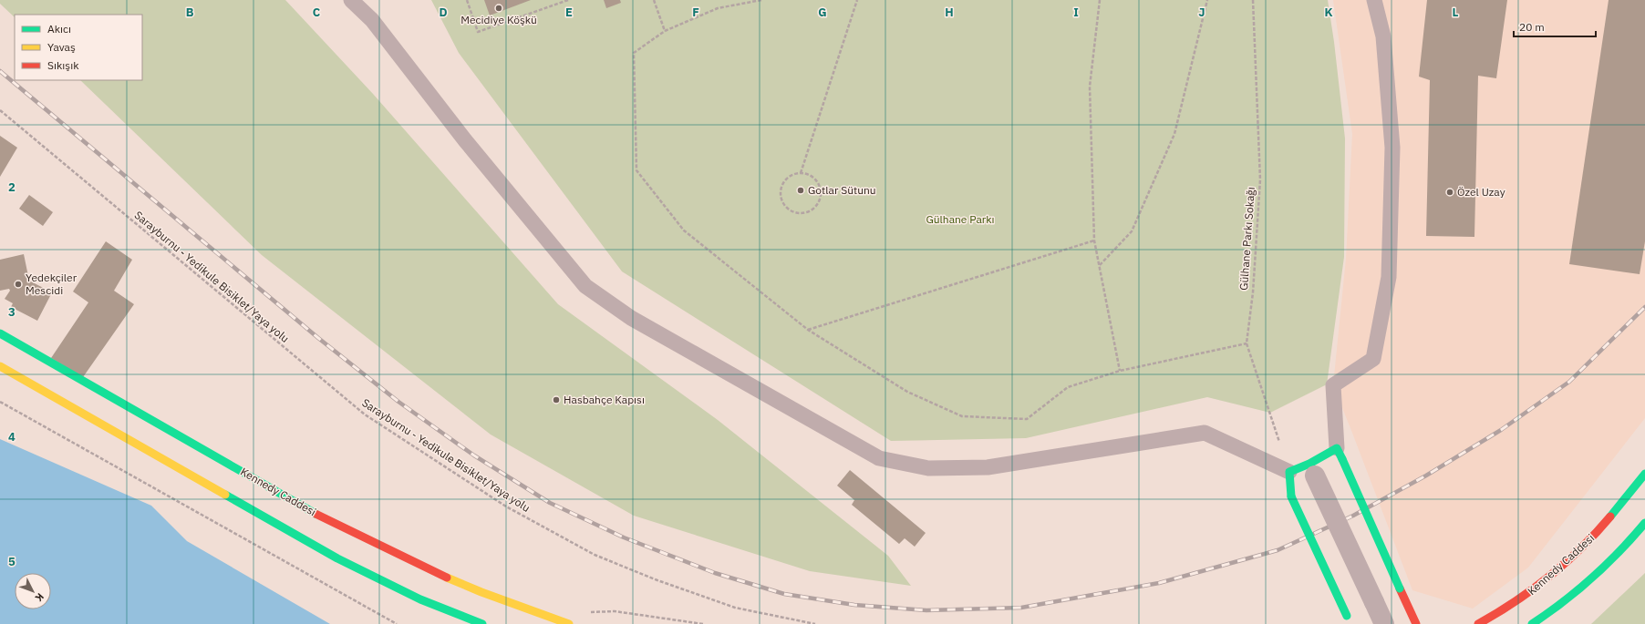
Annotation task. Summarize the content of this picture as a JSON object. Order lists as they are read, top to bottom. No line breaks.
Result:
{"streets":{"main road":["Kennedy Caddesi"],"path":["Gülhane Parkı Sokağı","Sarayburnu - Yedikule Bisiklet/Yaya yolu"]},"parks":["Gülhane Parkı"],"places":["Mecidiye Köşkü","Gotlar Sütunu","Özel Uzay","Yedekçiler Mescidi","Hasbahçe Kapısı"],"legend":["Akıcı","Yavaş","Sıkışık"],"scale_bar":"20 m","north":"bottom right","grid":{"columns":["B","C","D","E","F","G","H","I","J","K","L"],"rows":["2","3","4","5"]}}
